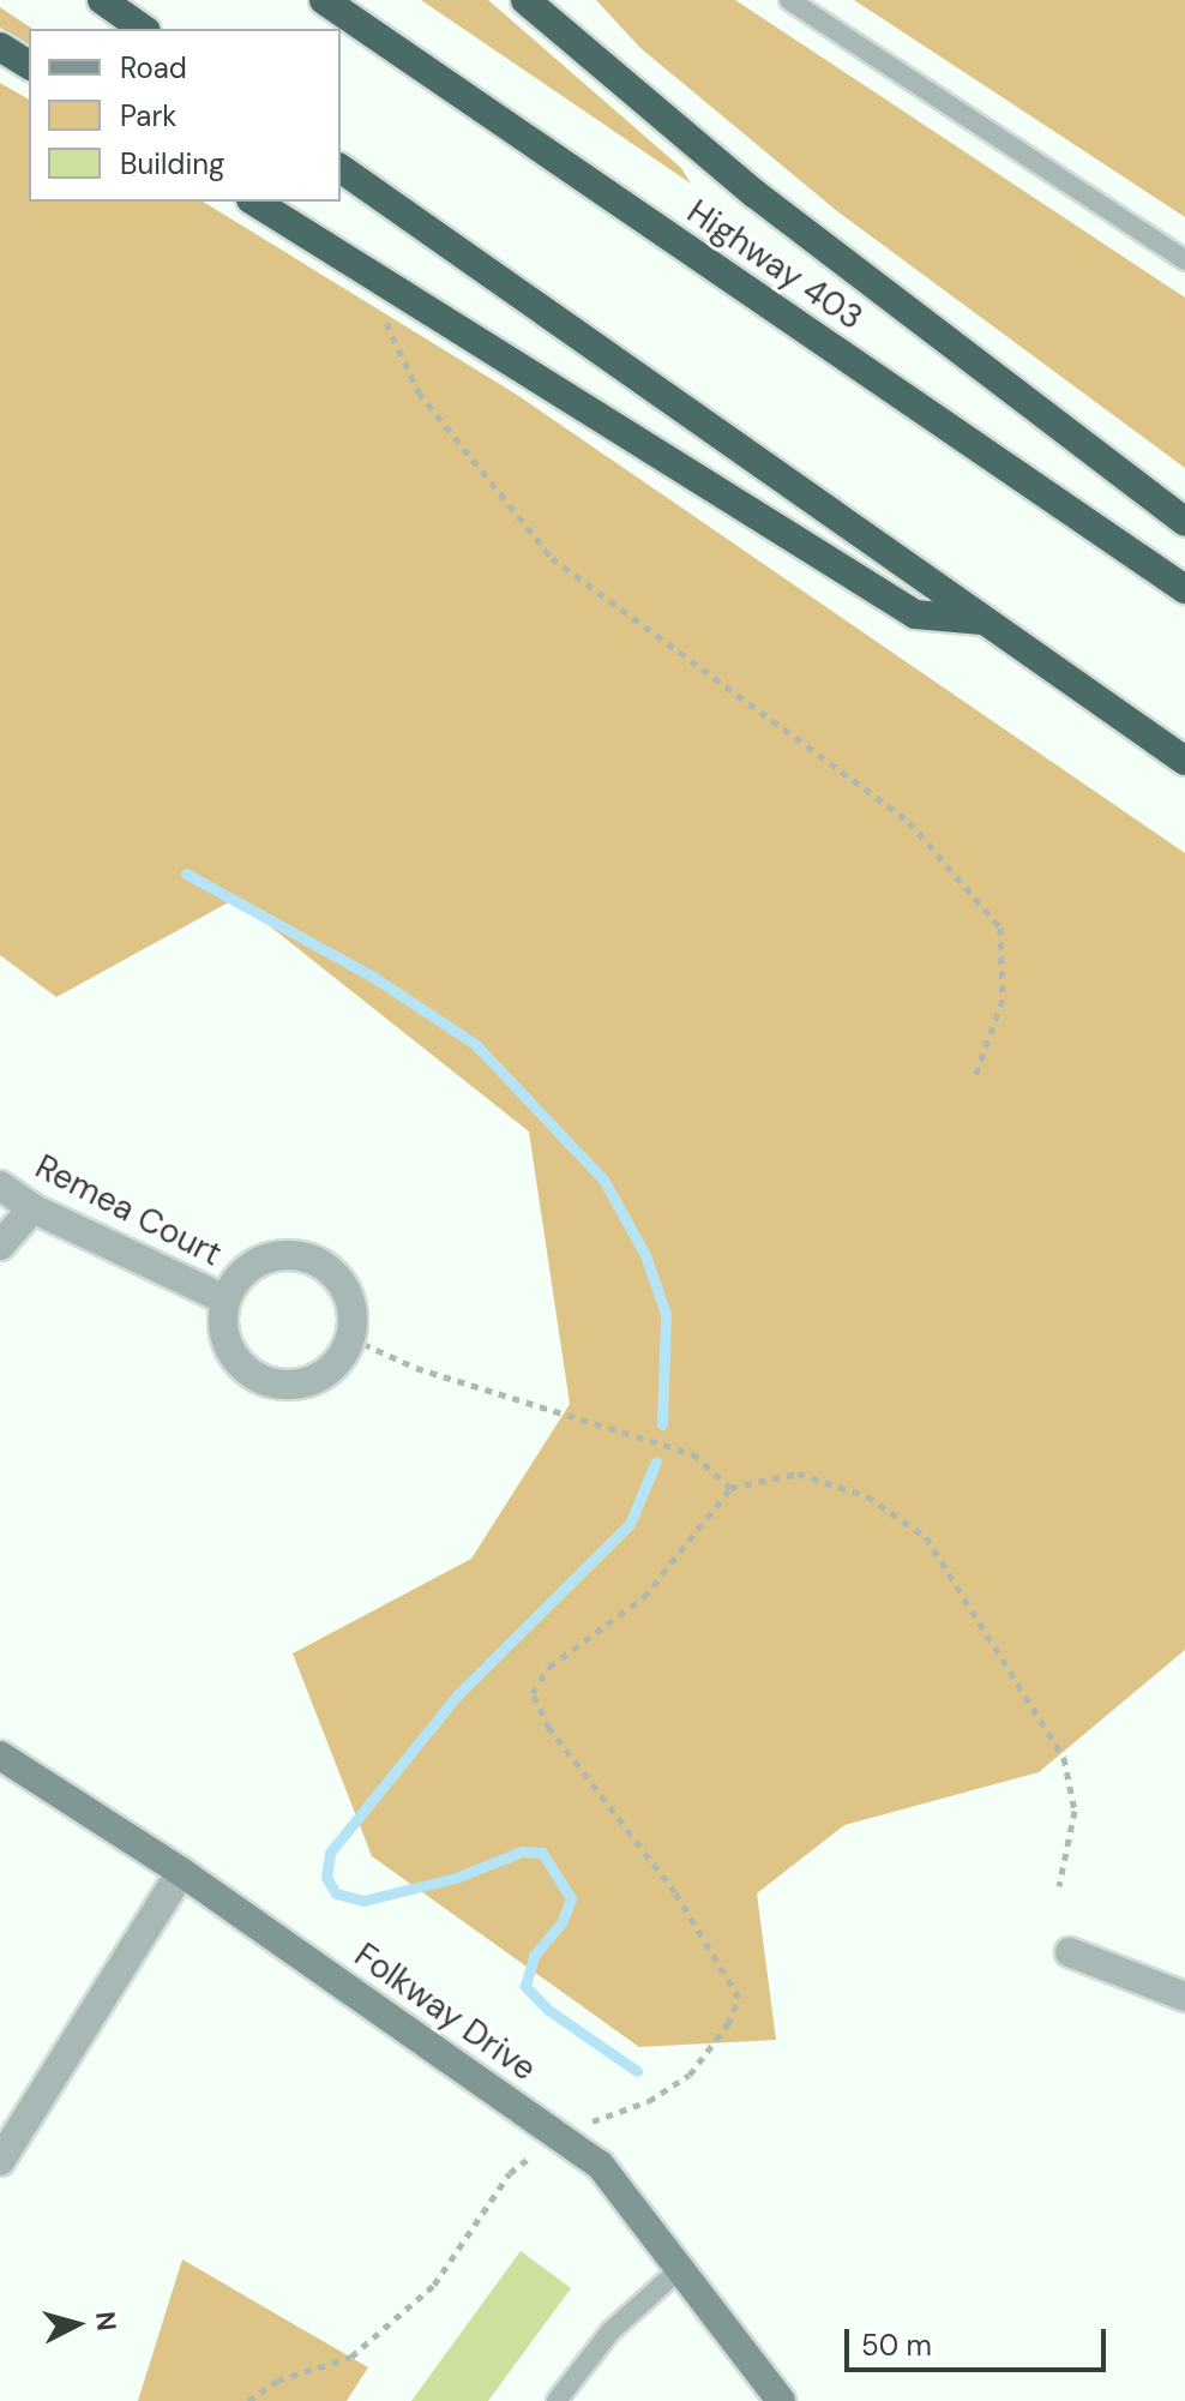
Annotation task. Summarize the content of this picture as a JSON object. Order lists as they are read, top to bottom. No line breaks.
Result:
{"streets":{"highway":["Highway 403"],"street":["Remea Court","Folkway Drive"]},"legend":["Road","Park","Building"],"scale_bar":"50 m","north":"right"}
